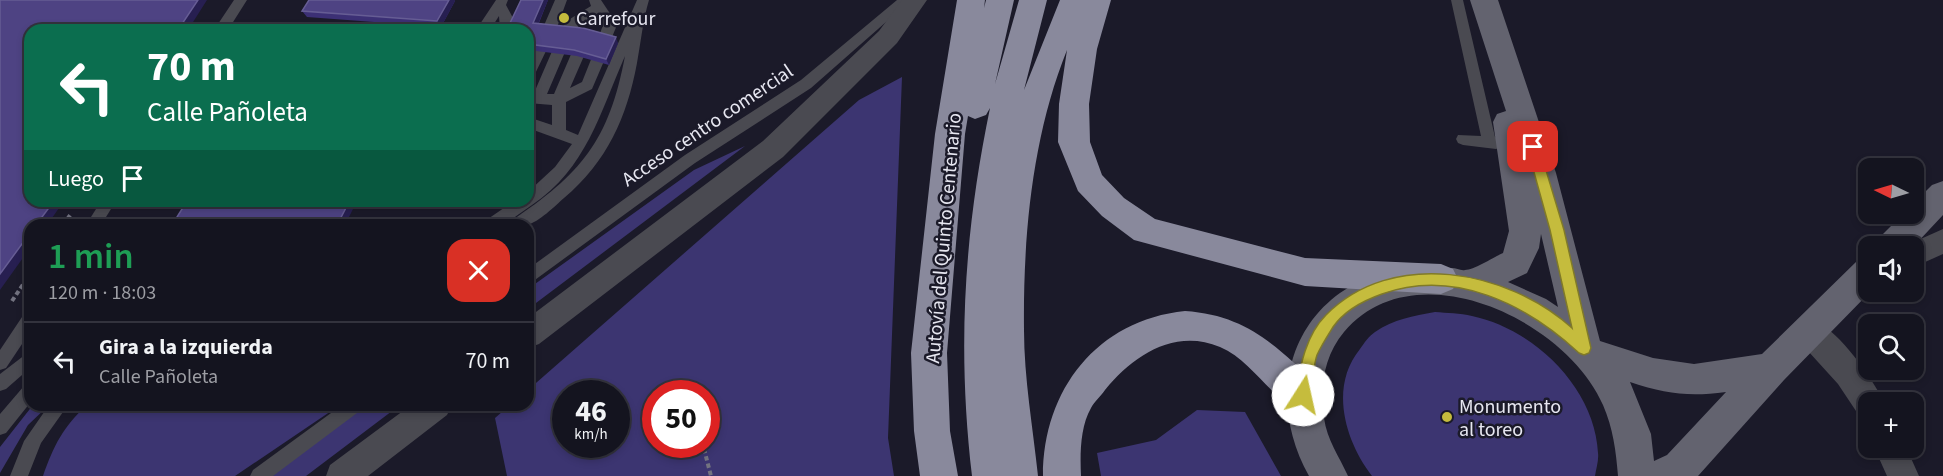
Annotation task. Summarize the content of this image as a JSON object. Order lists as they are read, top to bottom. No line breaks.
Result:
{"streets":{"highway":["Autovía del Quinto Centenario"],"lane":["Acceso centro comercial"]},"places":["Carrefour","Monumento al toreo"],"north":"left","page":{"turn":["70 m","Calle Pañoleta"],"then":"Luego","map_buttons":"+","heading":["1 min","120 m · 18:03"],"list":[{"name":"Gira a la izquierda","note":"Calle Pañoleta","value":"70 m"}],"speed":"46 km/h","limit":"50"}}
